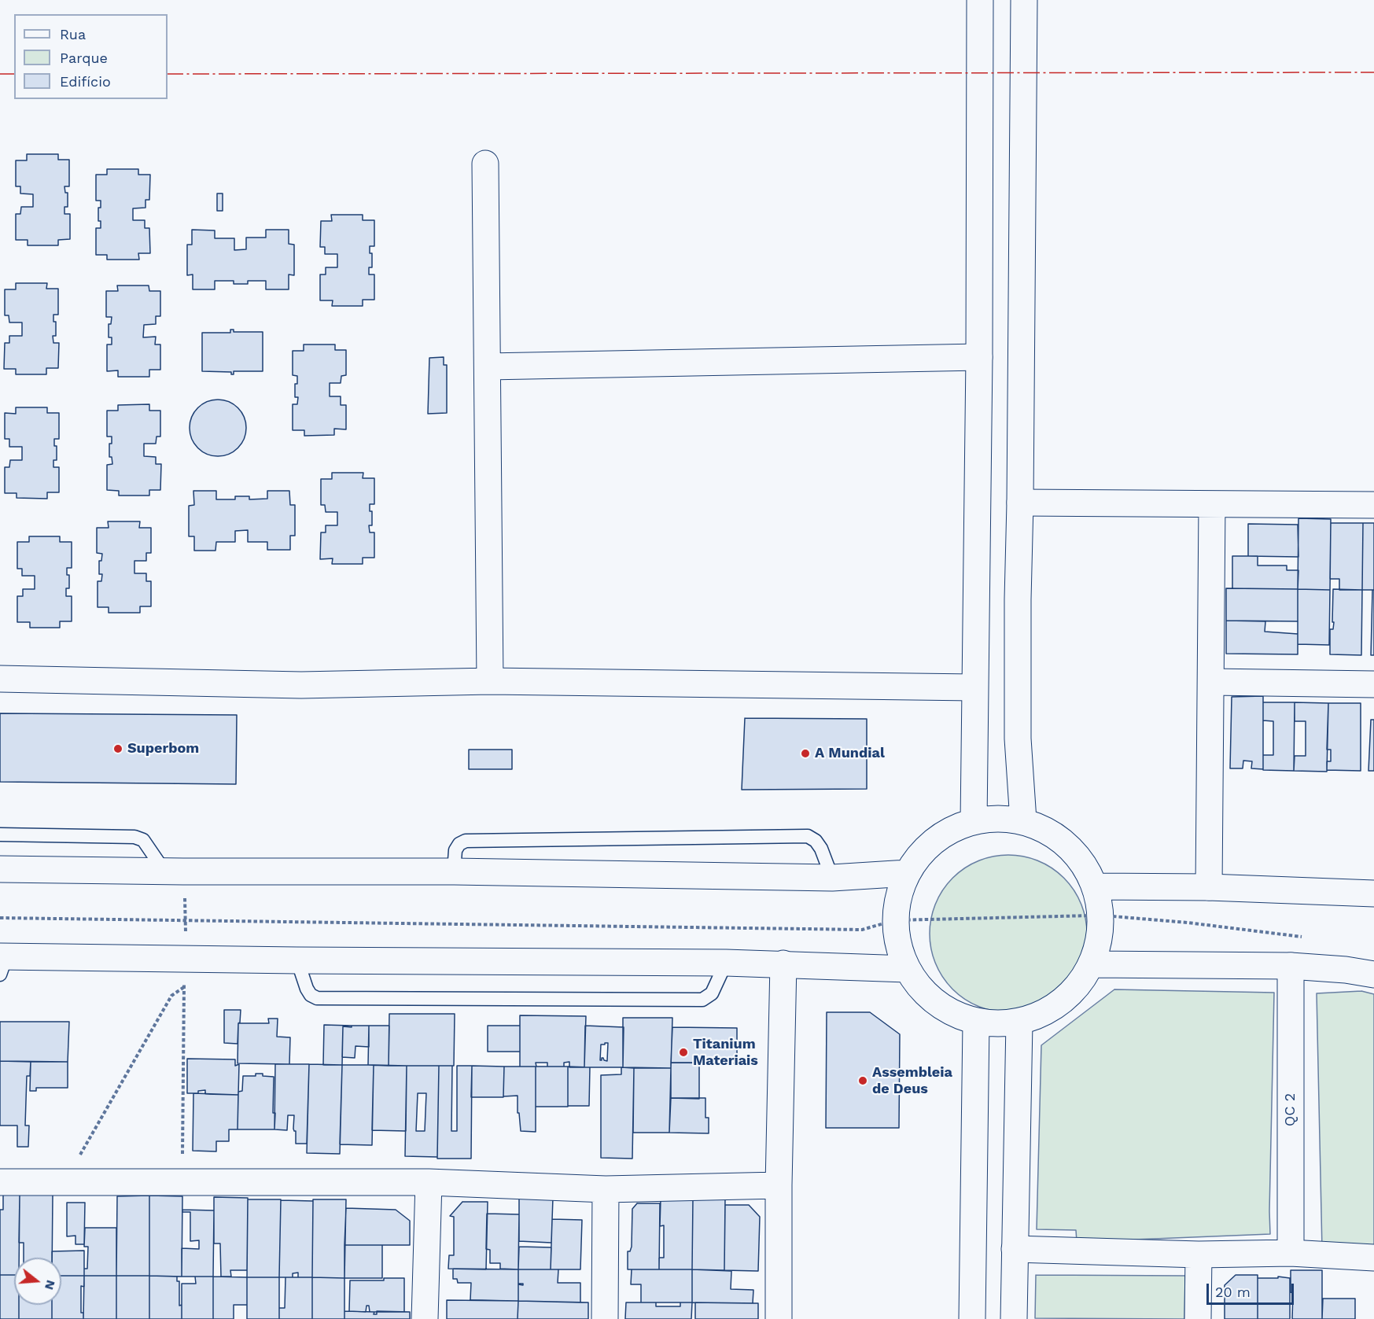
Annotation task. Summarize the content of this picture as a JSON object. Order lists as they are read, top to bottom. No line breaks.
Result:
{"streets":{"street":["QC 2"]},"places":["Superbom","A Mundial","Titanium Materiais","Assembleia de Deus"],"legend":["Rua","Parque","Edifício"],"scale_bar":"20 m","north":"right"}
